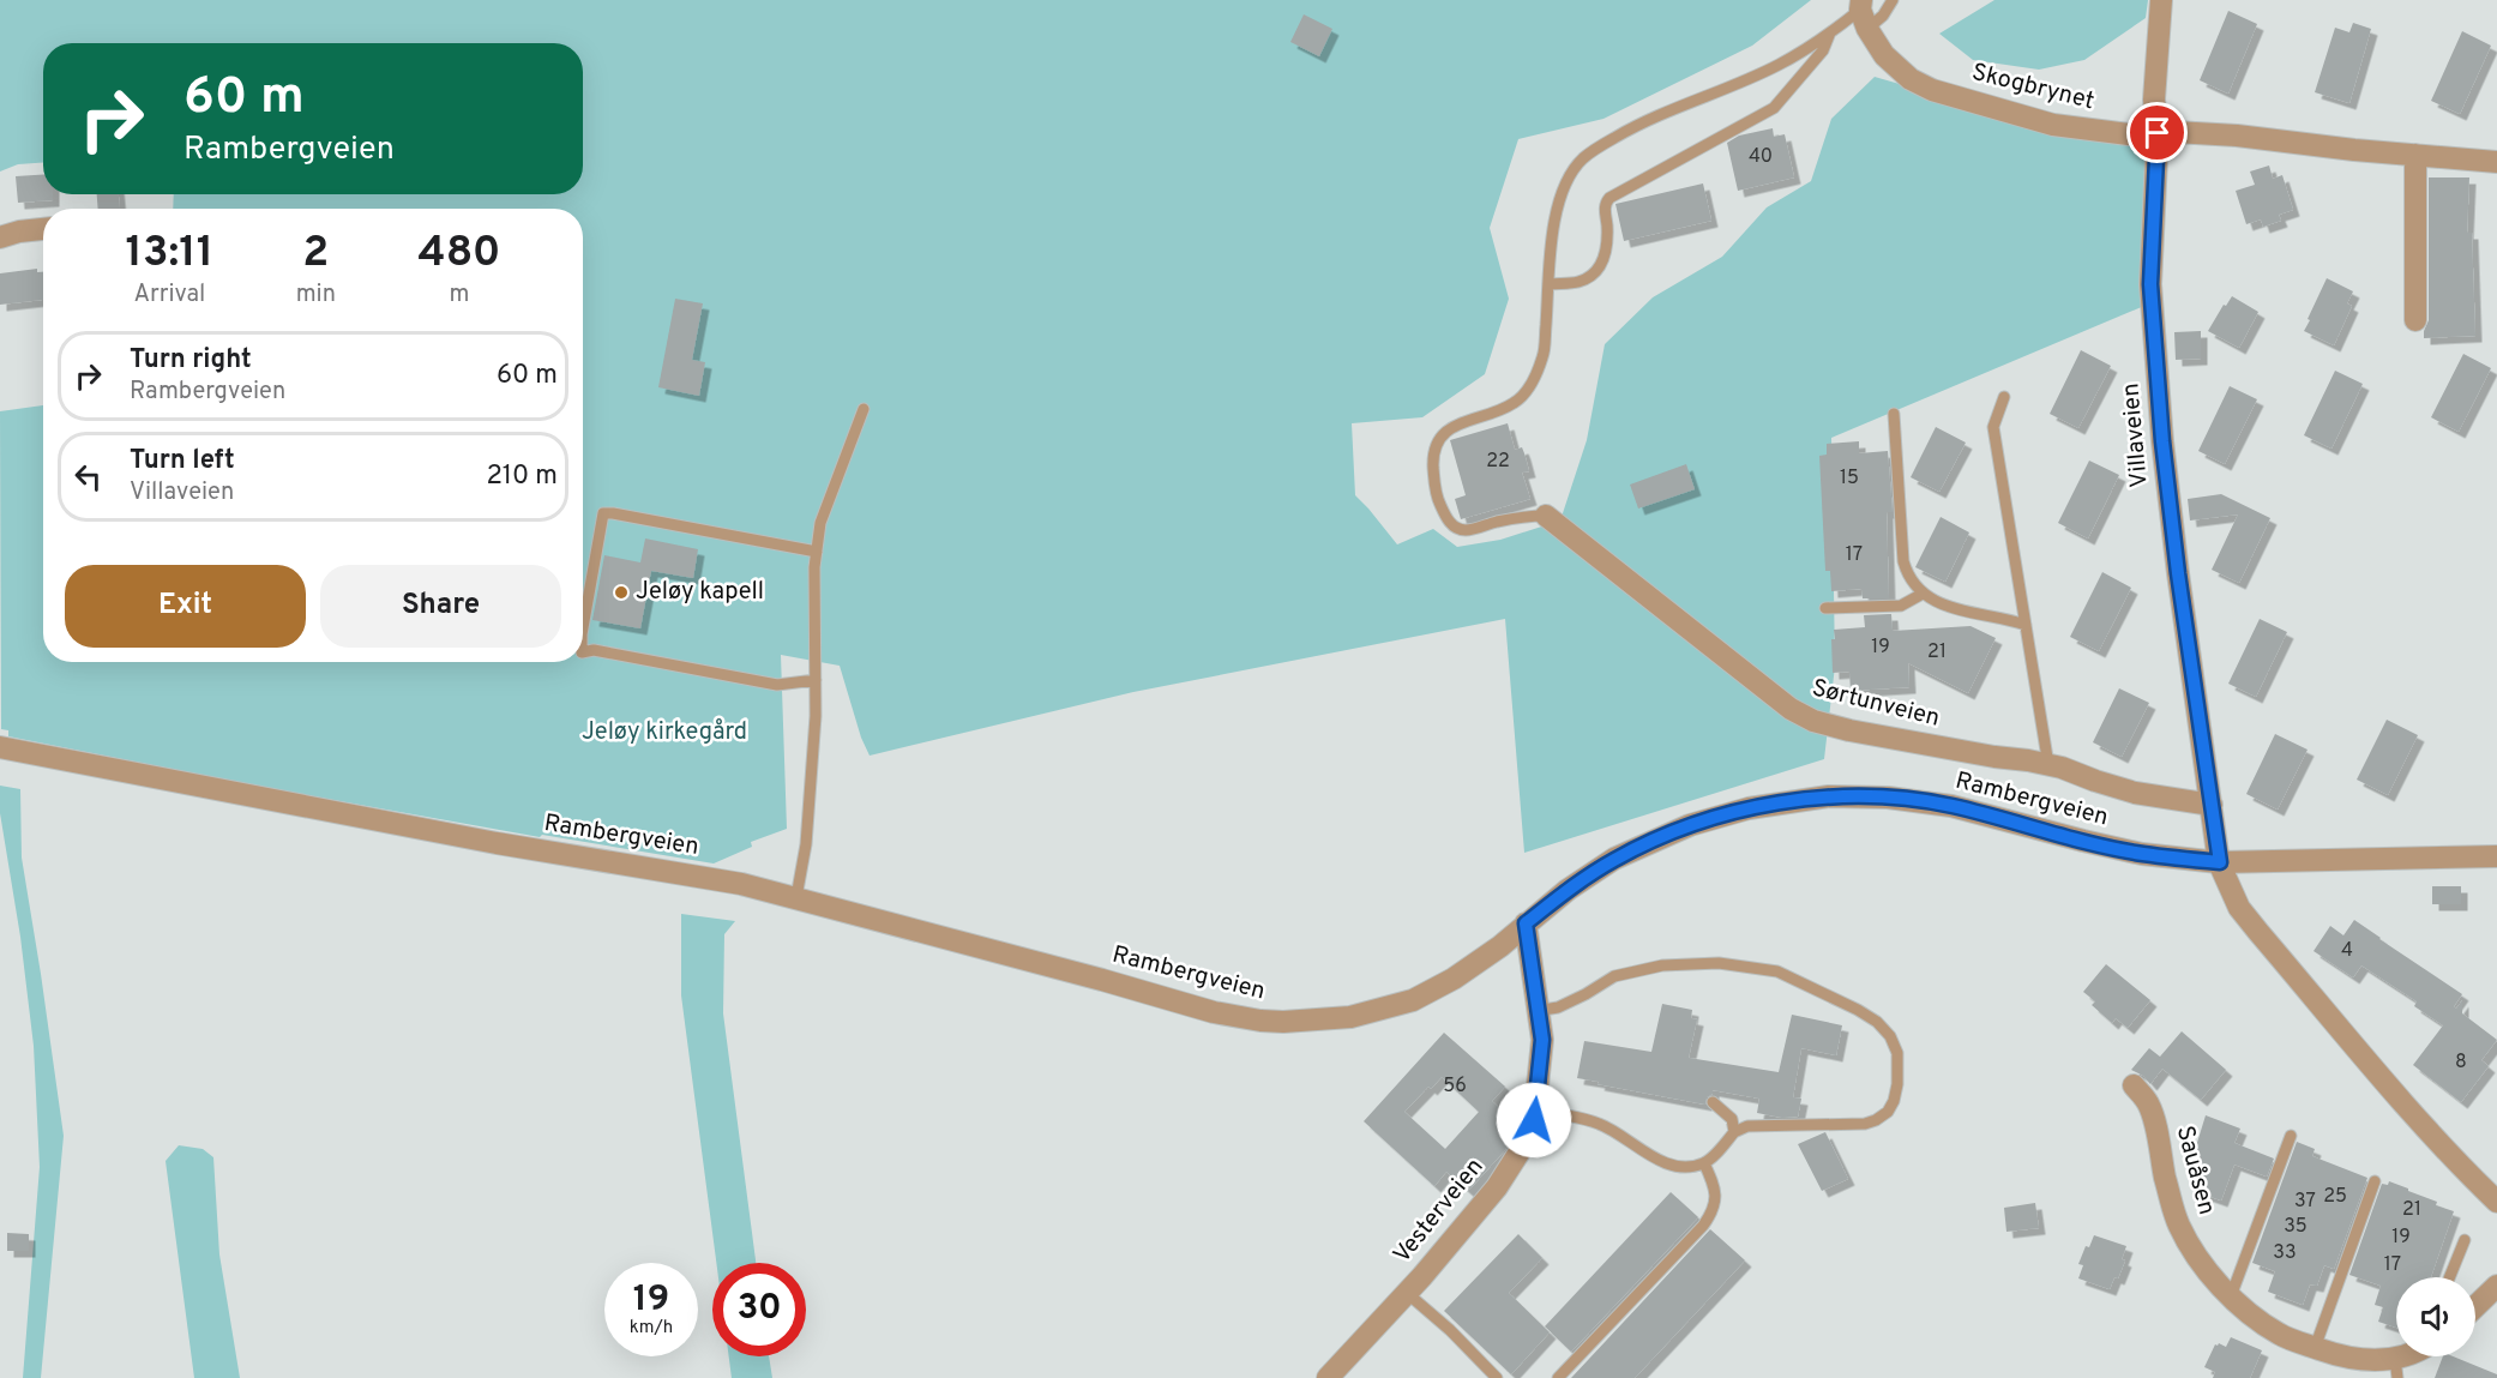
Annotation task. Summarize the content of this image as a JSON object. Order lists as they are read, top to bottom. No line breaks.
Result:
{"streets":{"street":["Skogbrynet","Villaveien","Sørtunveien","Rambergveien","Sauåsen","Vesterveien"]},"crossings":[["Skogbrynet","Villaveien"],["Villaveien","Sørtunveien"],["Villaveien","Rambergveien"],["Rambergveien","Vesterveien"]],"parks":["Jeløy kirkegård"],"places":["Jeløy kapell"],"house_numbers":["40","22","15","17","19","21","4","8","56","25","37","21","35","19","33","17"],"page":{"turn":["60 m","Rambergveien"],"eta":["13:11","Arrival","2","min","480","m"],"list":[{"name":"Turn right","note":"Rambergveien","value":"60 m"},{"name":"Turn left","note":"Villaveien","value":"210 m"}],"buttons":["Exit","Share"],"speed":"19 km/h","limit":"30"}}
